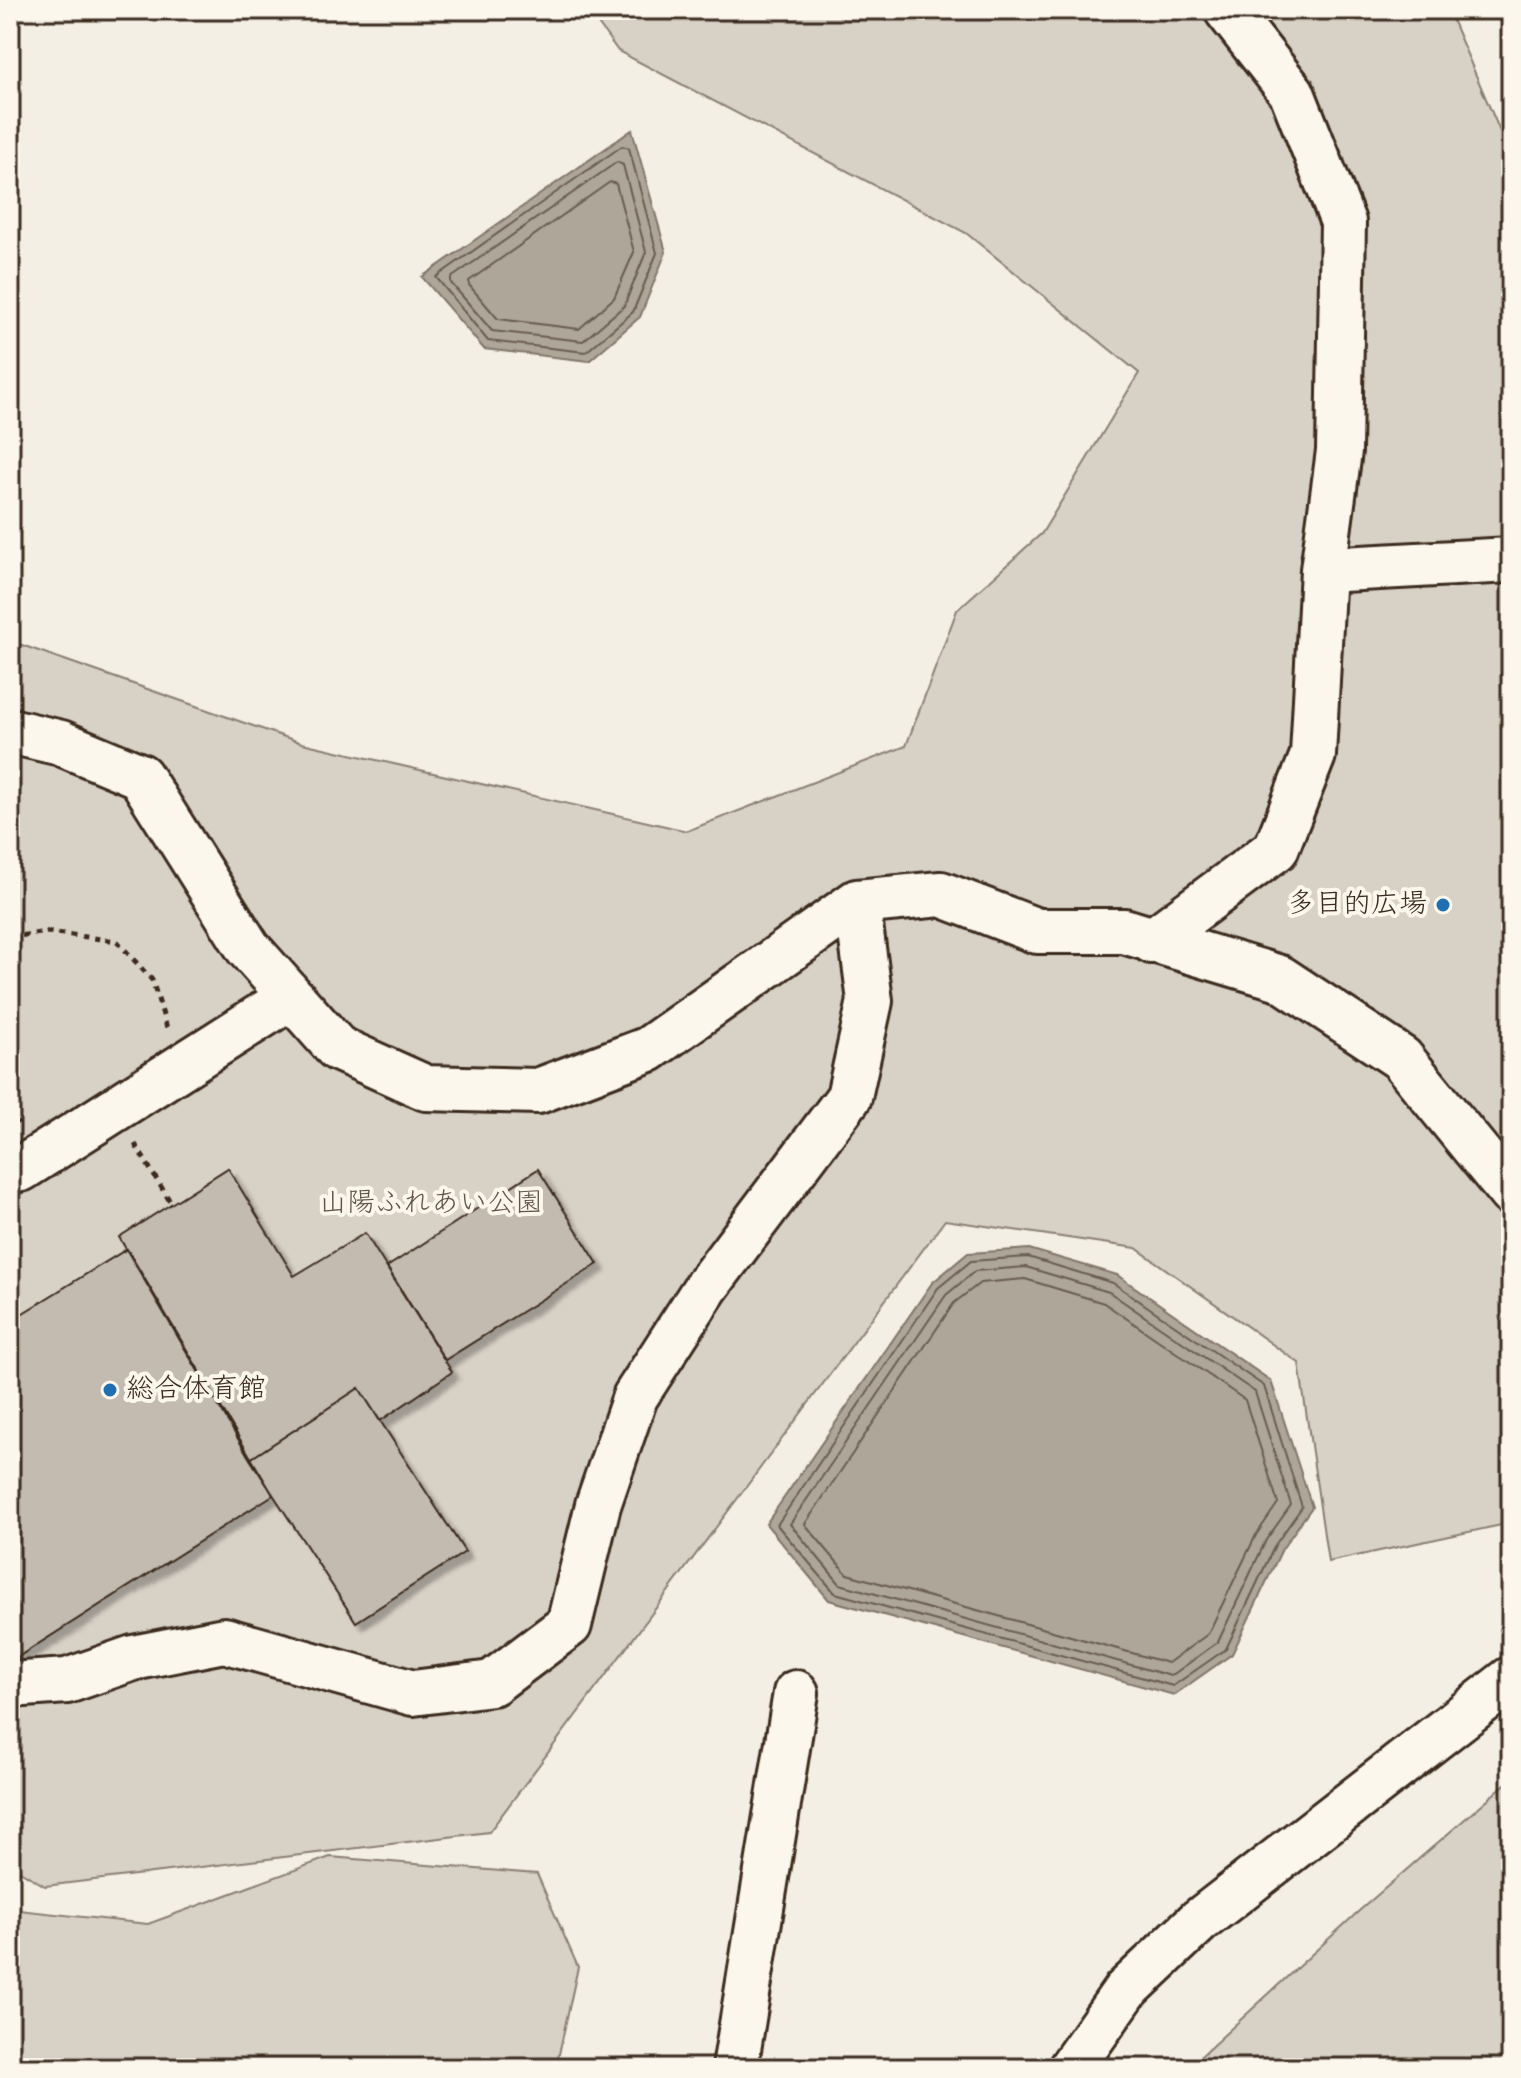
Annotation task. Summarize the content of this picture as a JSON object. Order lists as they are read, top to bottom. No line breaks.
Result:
{"parks":["山陽ふれあい公園"],"places":["多目的広場","総合体育館"]}
